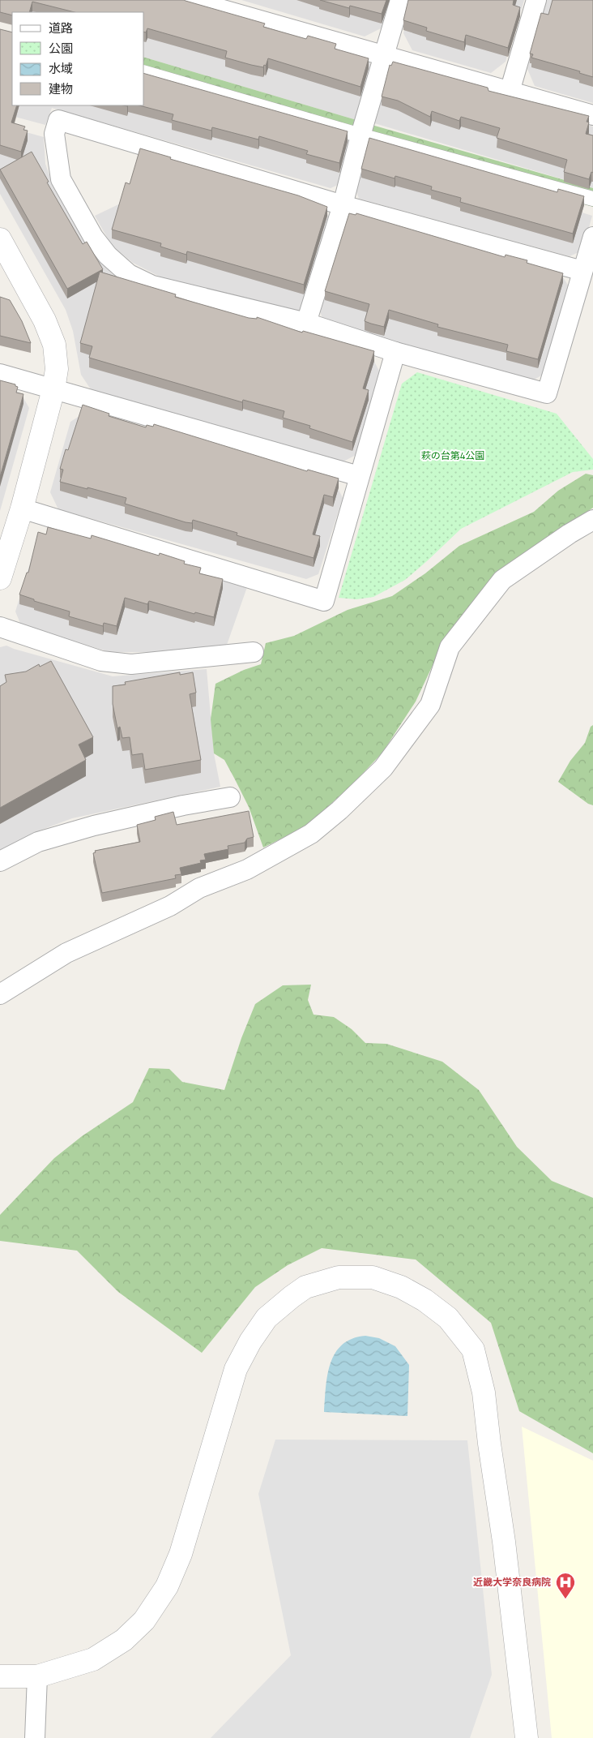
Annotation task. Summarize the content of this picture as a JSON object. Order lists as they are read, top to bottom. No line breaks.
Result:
{"parks":["萩の台第4公園"],"places":{"hospital":["近畿大学奈良病院"]},"legend":["道路","公園","水域","建物"]}
